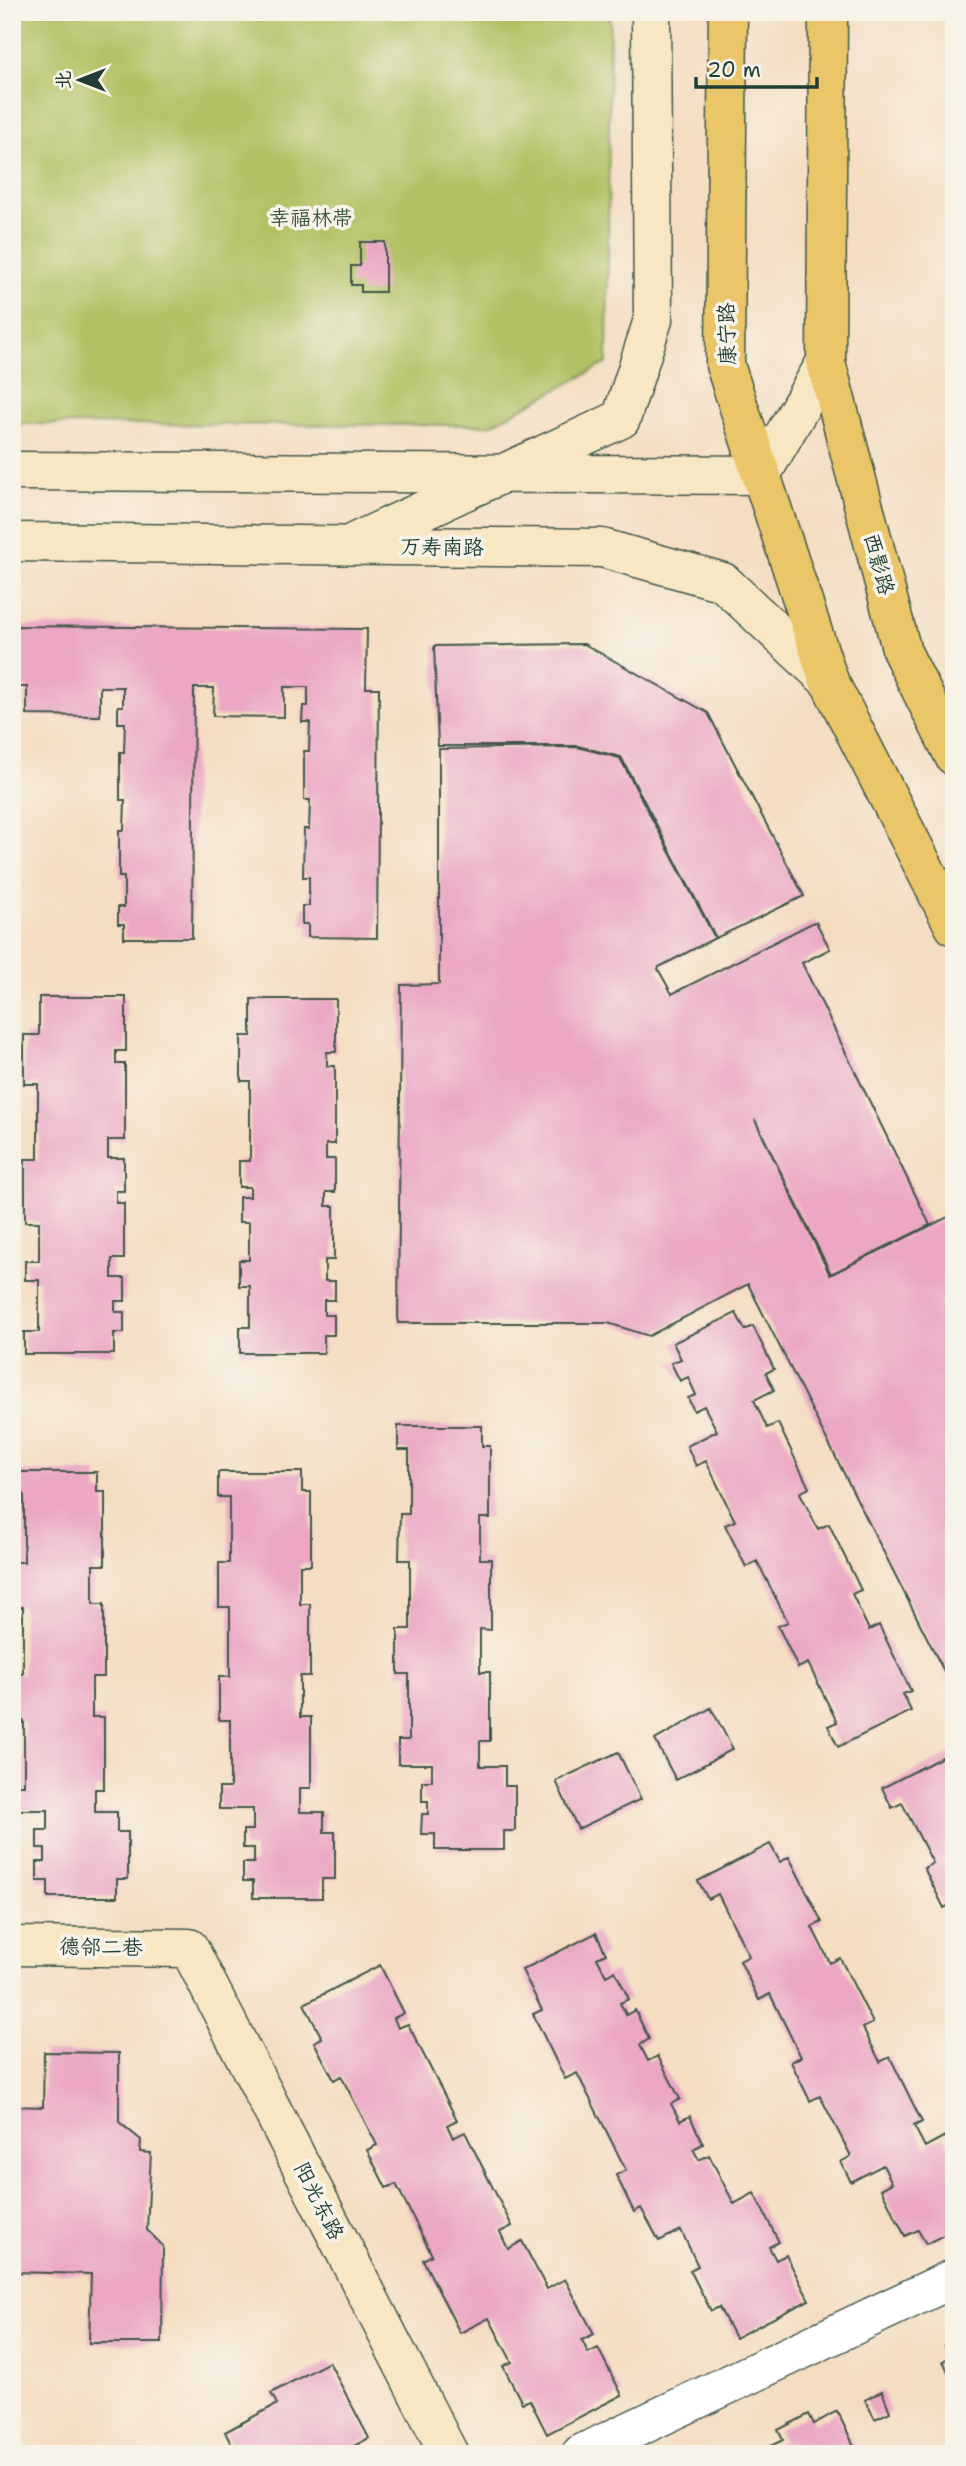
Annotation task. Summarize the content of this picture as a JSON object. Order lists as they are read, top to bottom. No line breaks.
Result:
{"streets":{"main road":["康宁路","万寿南路","西影路","德邻二巷","阳光东路"]},"crossings":[["康宁路","万寿南路"],["德邻二巷","阳光东路"]],"parks":["幸福林带"],"scale_bar":"20 m","north":"left"}
